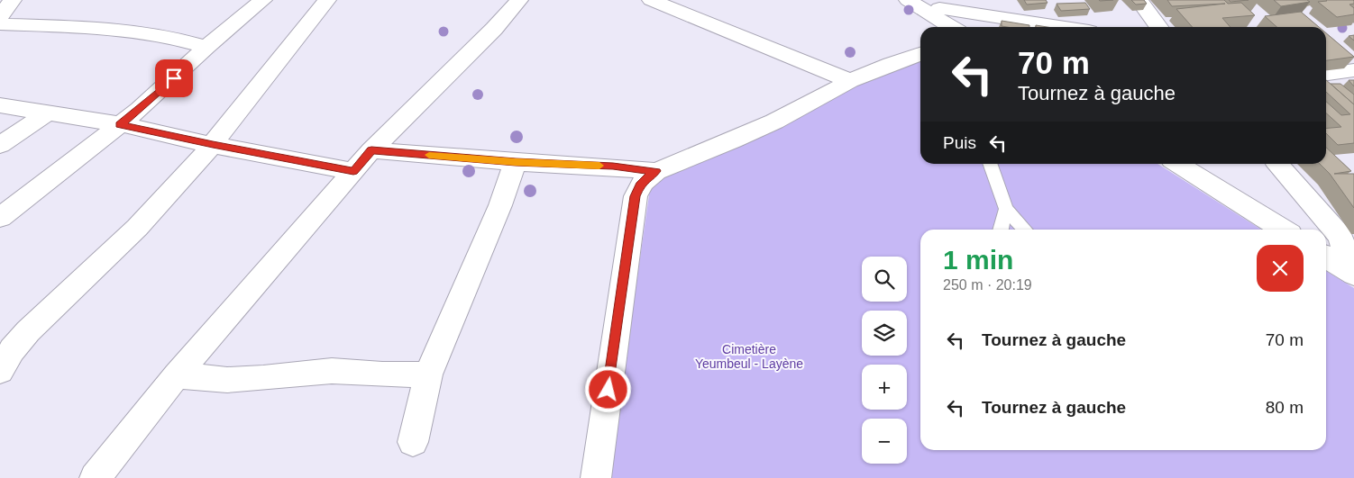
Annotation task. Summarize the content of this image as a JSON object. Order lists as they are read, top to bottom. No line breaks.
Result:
{"parks":["Cimetière Yeumbeul - Layène"],"page":{"turn":["70 m","Tournez à gauche"],"then":"Puis","heading":["1 min","250 m · 20:19"],"map_buttons":["+","−"],"list":[{"name":"Tournez à gauche","value":"70 m"},{"name":"Tournez à gauche","value":"80 m"}]}}
